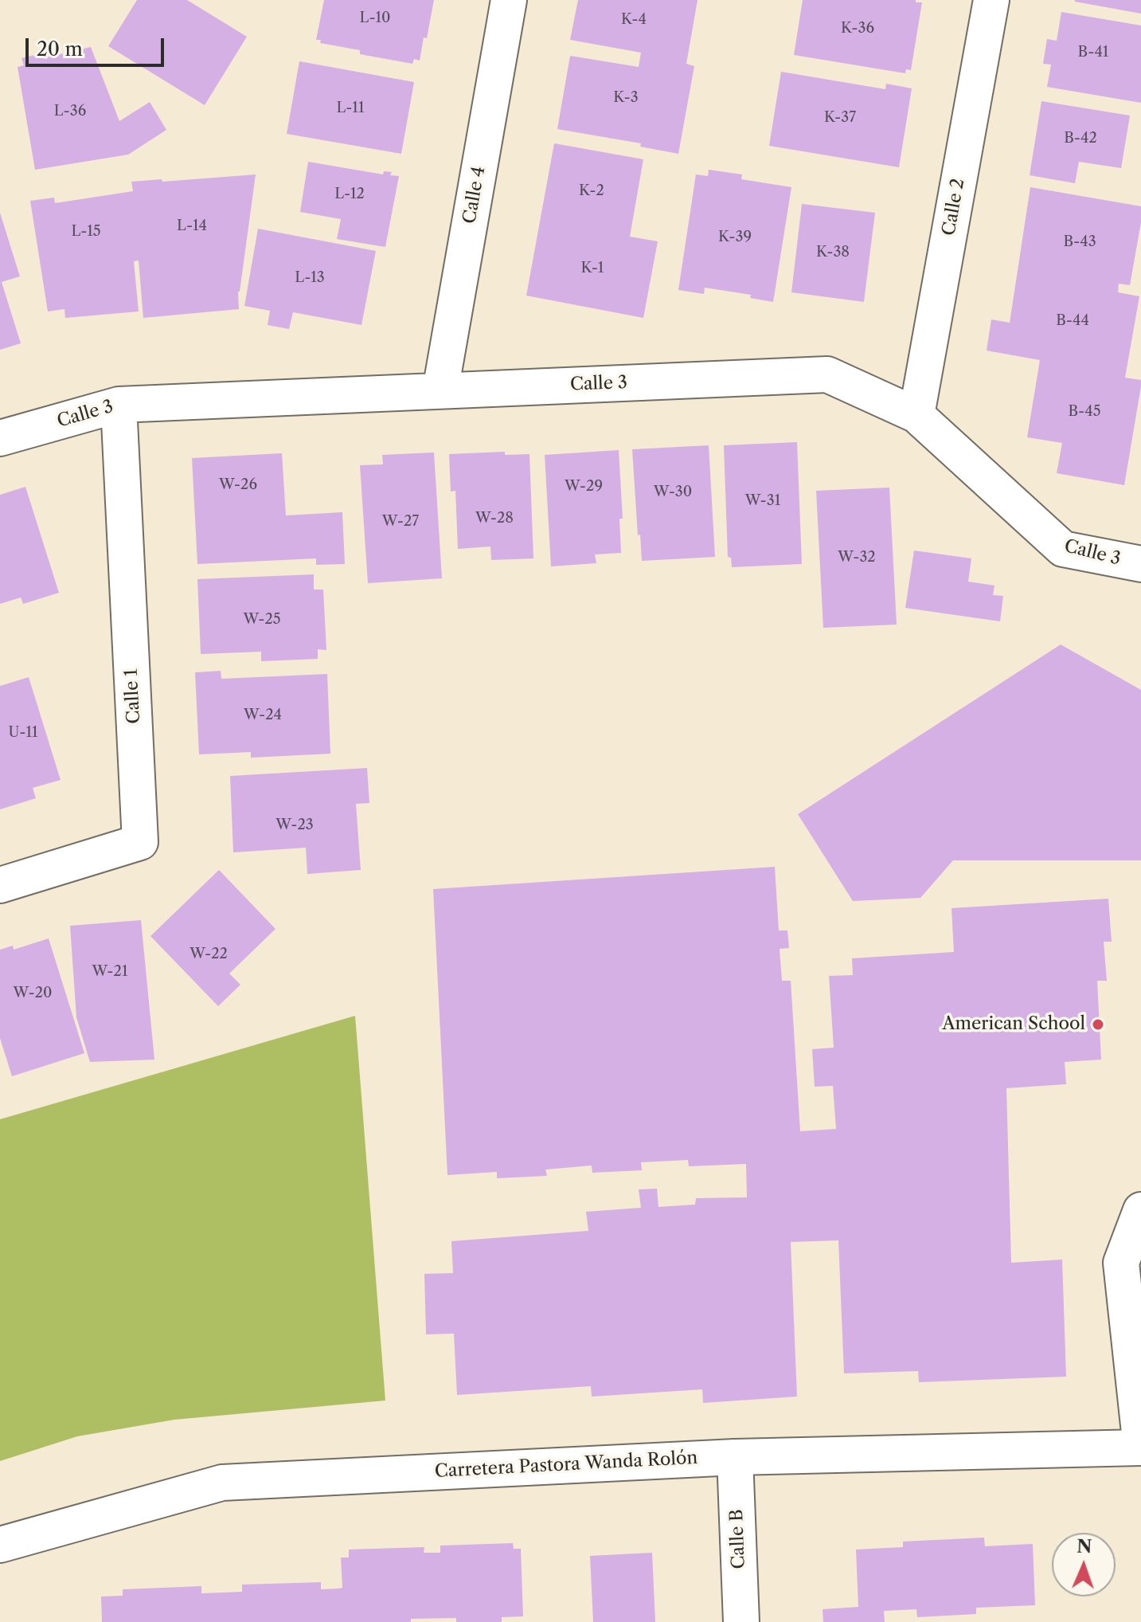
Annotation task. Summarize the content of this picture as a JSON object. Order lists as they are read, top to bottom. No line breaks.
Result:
{"streets":{"street":["Calle 4","Calle 2","Calle 3","Calle 1","Carretera Pastora Wanda Rolón","Calle B"]},"crossings":[["Calle 4","Calle 3"],["Calle 2","Calle 3"],["Calle 3","Calle 1"],["Carretera Pastora Wanda Rolón","Calle B"]],"places":["American School"],"house_numbers":["L-10","K-4","K-36","B-41","K-3","L-11","L-36","K-37","B-42","K-2","L-12","L-14","L-15","K-39","B-43","K-38","K-1","L-13","B-44","B-45","W-26","W-29","W-30","W-31","W-28","W-27","W-32","W-25","W-24","U-11","W-23","W-22","W-21","W-20"],"scale_bar":"20 m","north":"top"}
